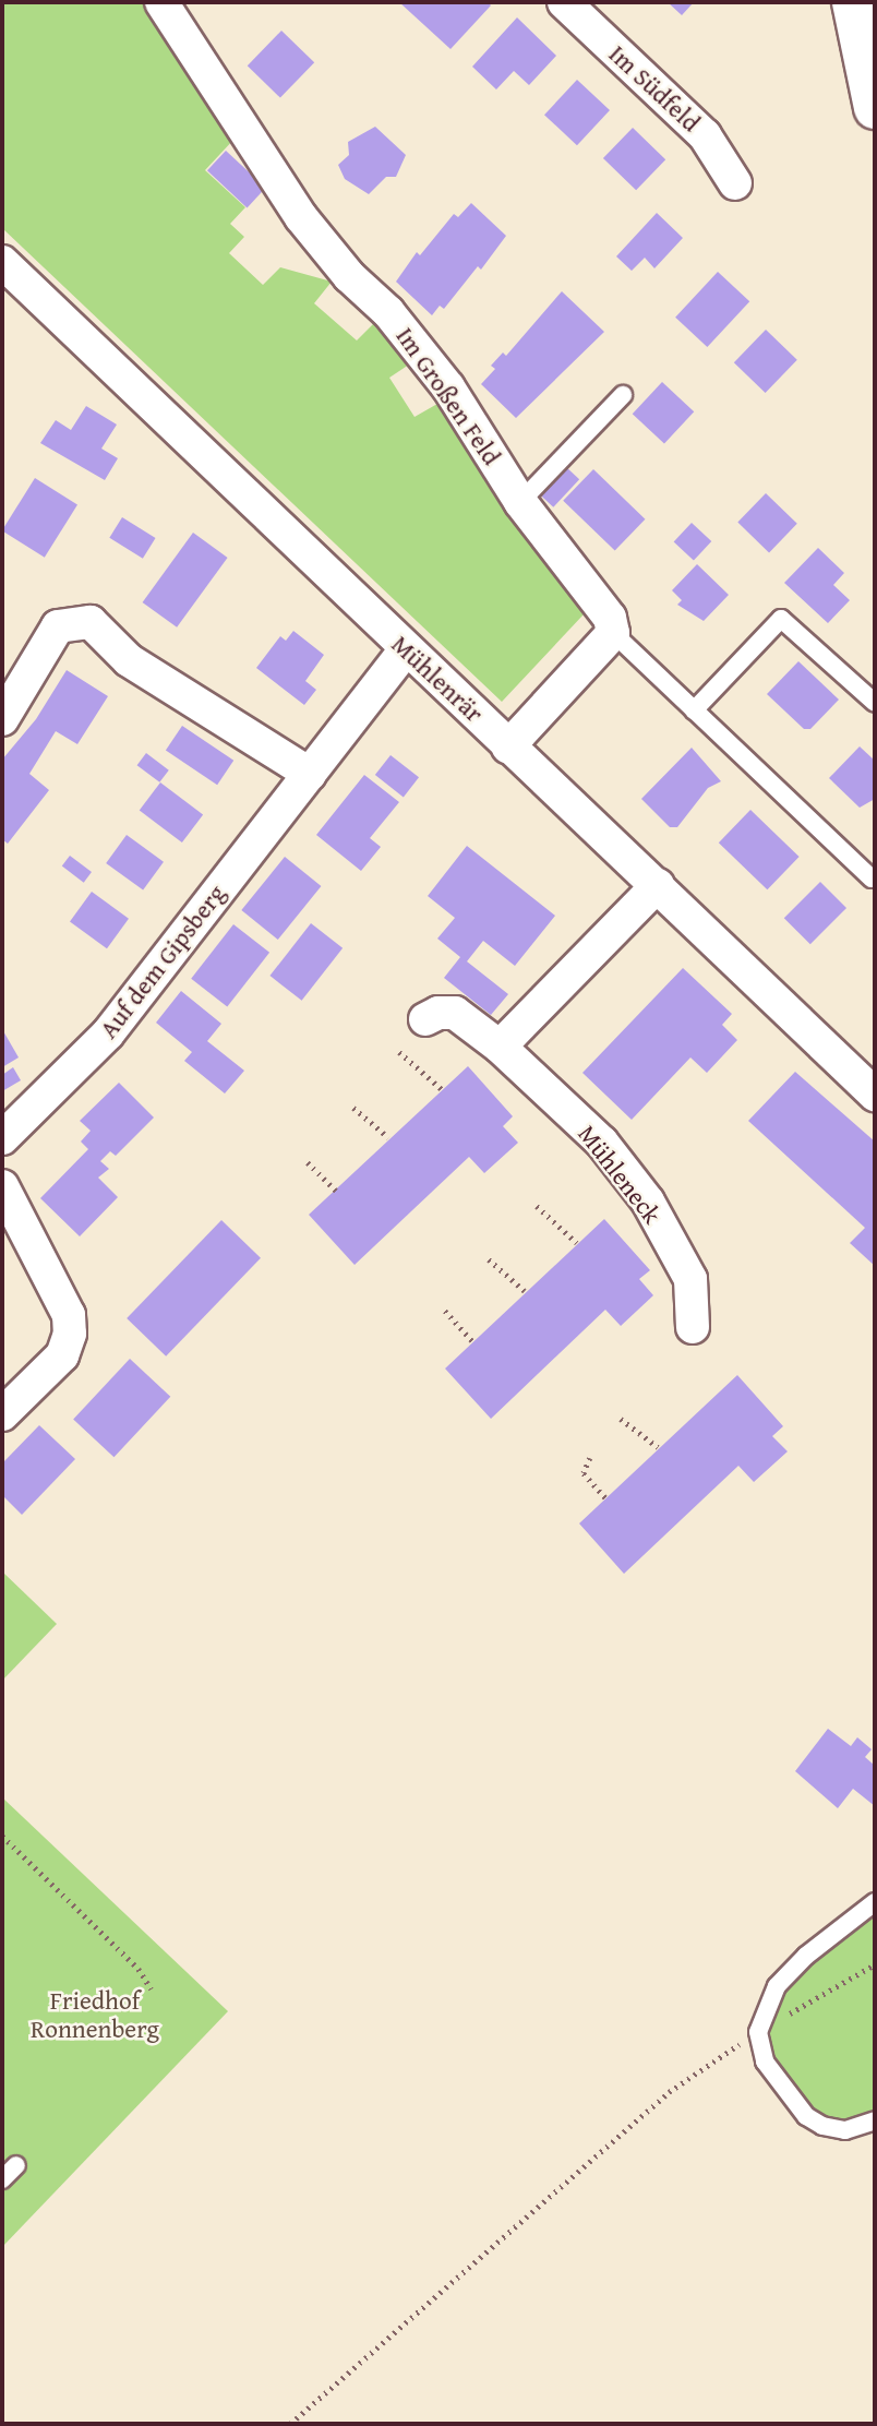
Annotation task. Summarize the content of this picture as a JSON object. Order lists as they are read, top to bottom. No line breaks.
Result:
{"streets":{"street":["Im Südfeld","Im Großen Feld","Mühlenrär","Auf dem Gipsberg","Mühleneck"]},"crossings":[["Mühlenrär","Auf dem Gipsberg"]],"parks":["Friedhof Ronnenberg"]}
